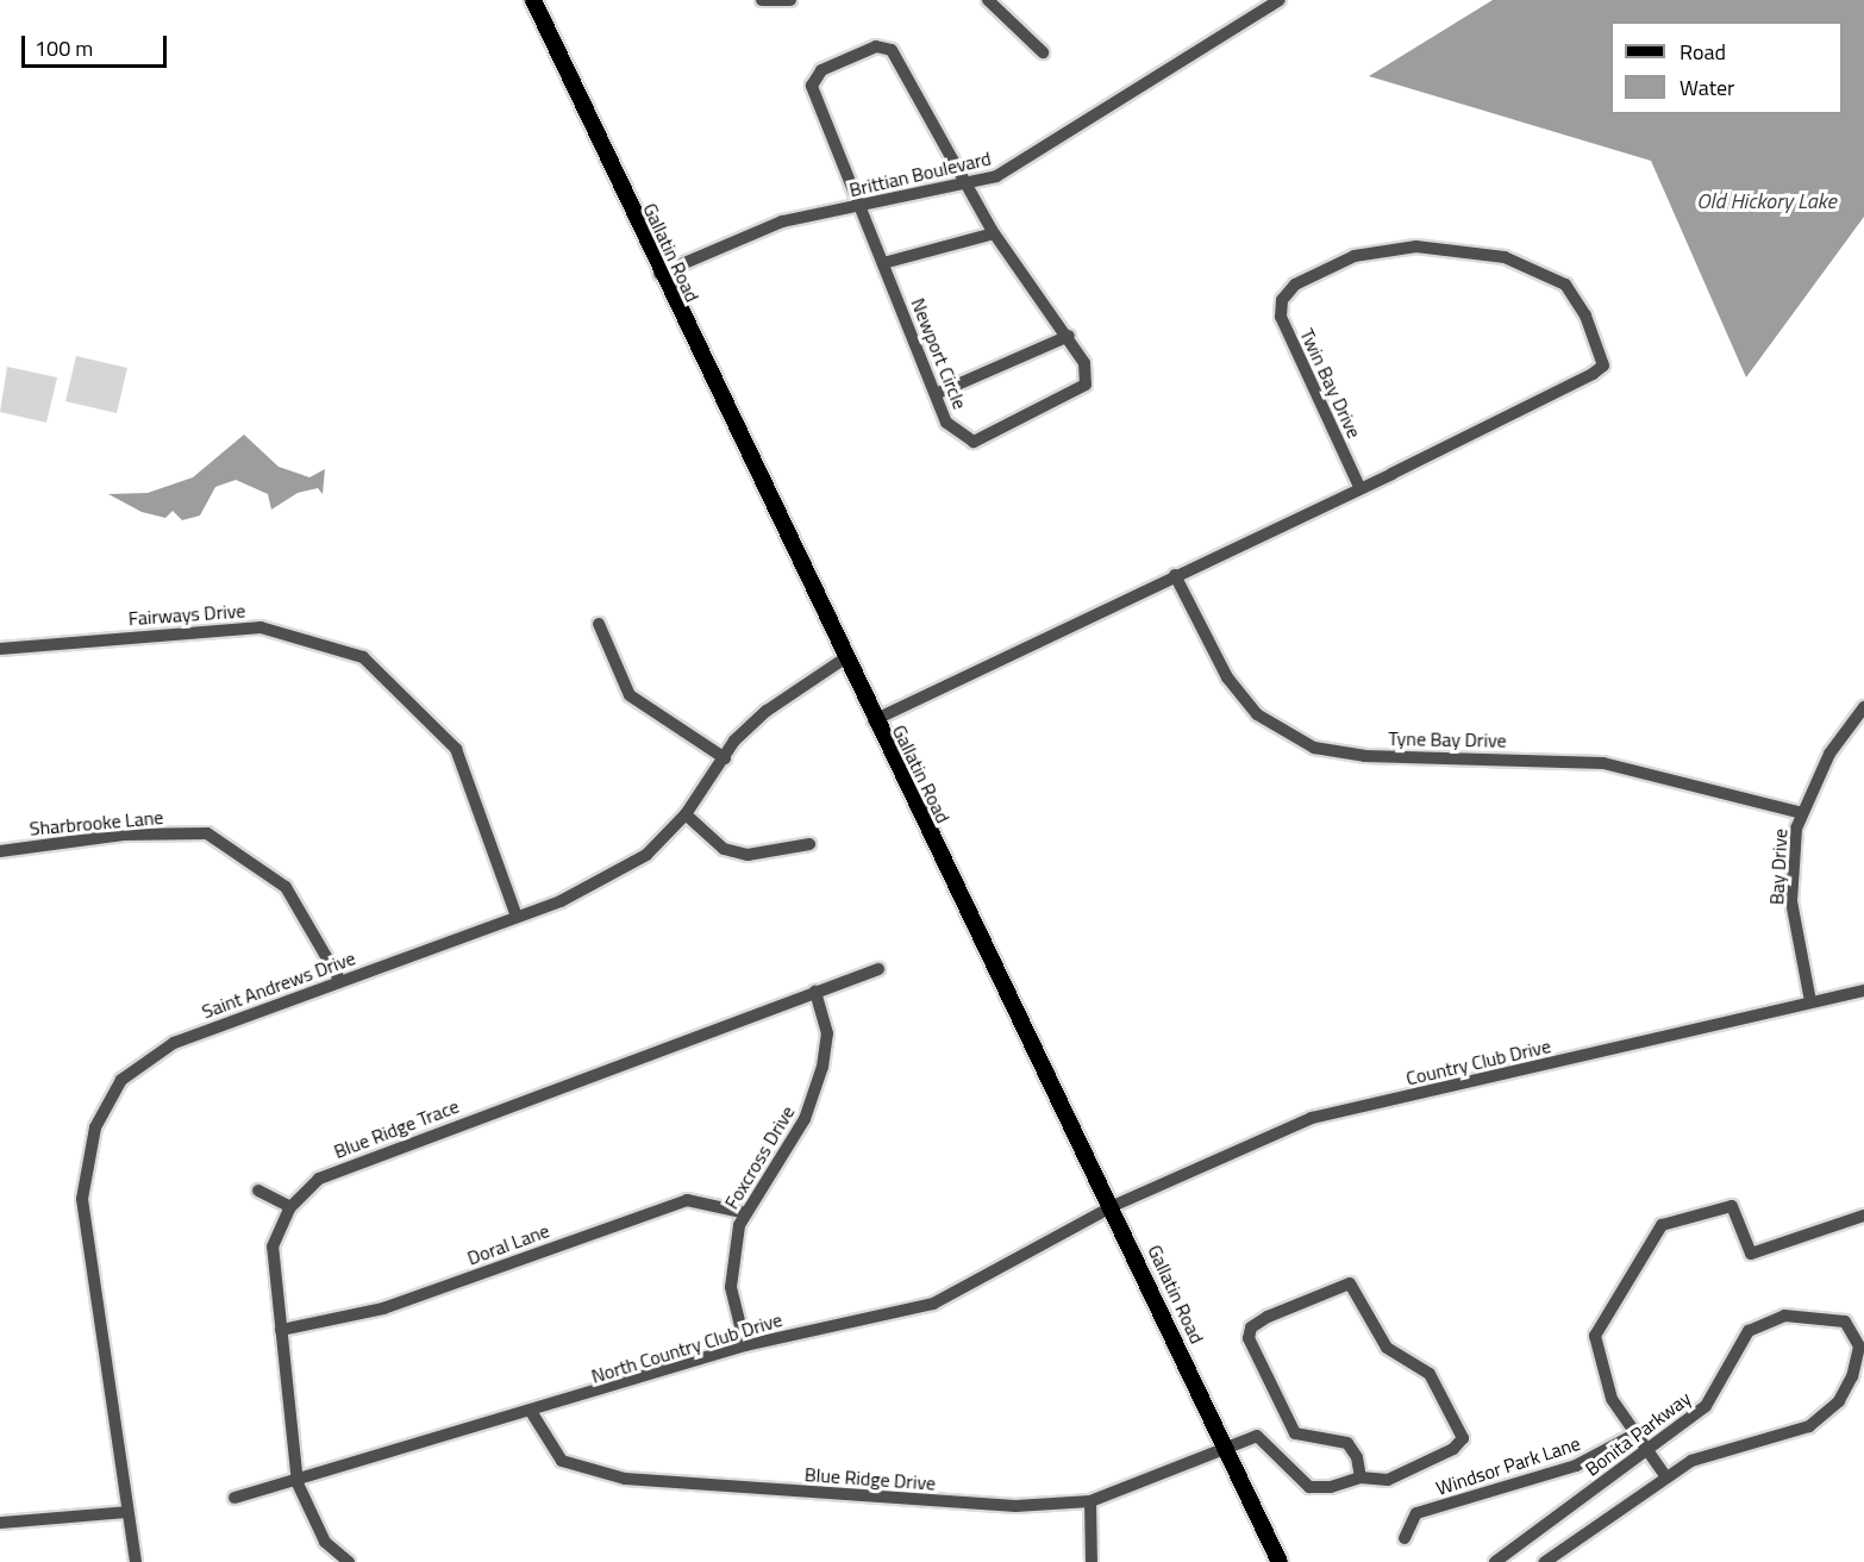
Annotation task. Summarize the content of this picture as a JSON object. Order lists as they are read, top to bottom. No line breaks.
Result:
{"streets":{"main road":["Gallatin Road"],"street":["Brittian Boulevard","Newport Circle","Twin Bay Drive","Fairways Drive","Tyne Bay Drive","Sharbrooke Lane","Bay Drive","Saint Andrews Drive","Country Club Drive","Blue Ridge Trace","Foxcross Drive","Doral Lane","North Country Club Drive","Bonita Parkway","Windsor Park Lane","Blue Ridge Drive"]},"crossings":[["Brittian Boulevard","Gallatin Road"],["Brittian Boulevard","Newport Circle"],["Gallatin Road","Saint Andrews Drive"],["Gallatin Road","Country Club Drive"],["Gallatin Road","North Country Club Drive"],["Gallatin Road","Blue Ridge Drive"],["Fairways Drive","Saint Andrews Drive"],["Tyne Bay Drive","Bay Drive"],["Sharbrooke Lane","Saint Andrews Drive"],["Bay Drive","Country Club Drive"],["Country Club Drive","North Country Club Drive"],["Blue Ridge Trace","Foxcross Drive"],["Blue Ridge Trace","Doral Lane"],["Blue Ridge Trace","North Country Club Drive"],["Foxcross Drive","Doral Lane"],["Foxcross Drive","North Country Club Drive"],["North Country Club Drive","Blue Ridge Drive"]],"water":["Old Hickory Lake"],"legend":["Road","Water"],"scale_bar":"100 m"}
